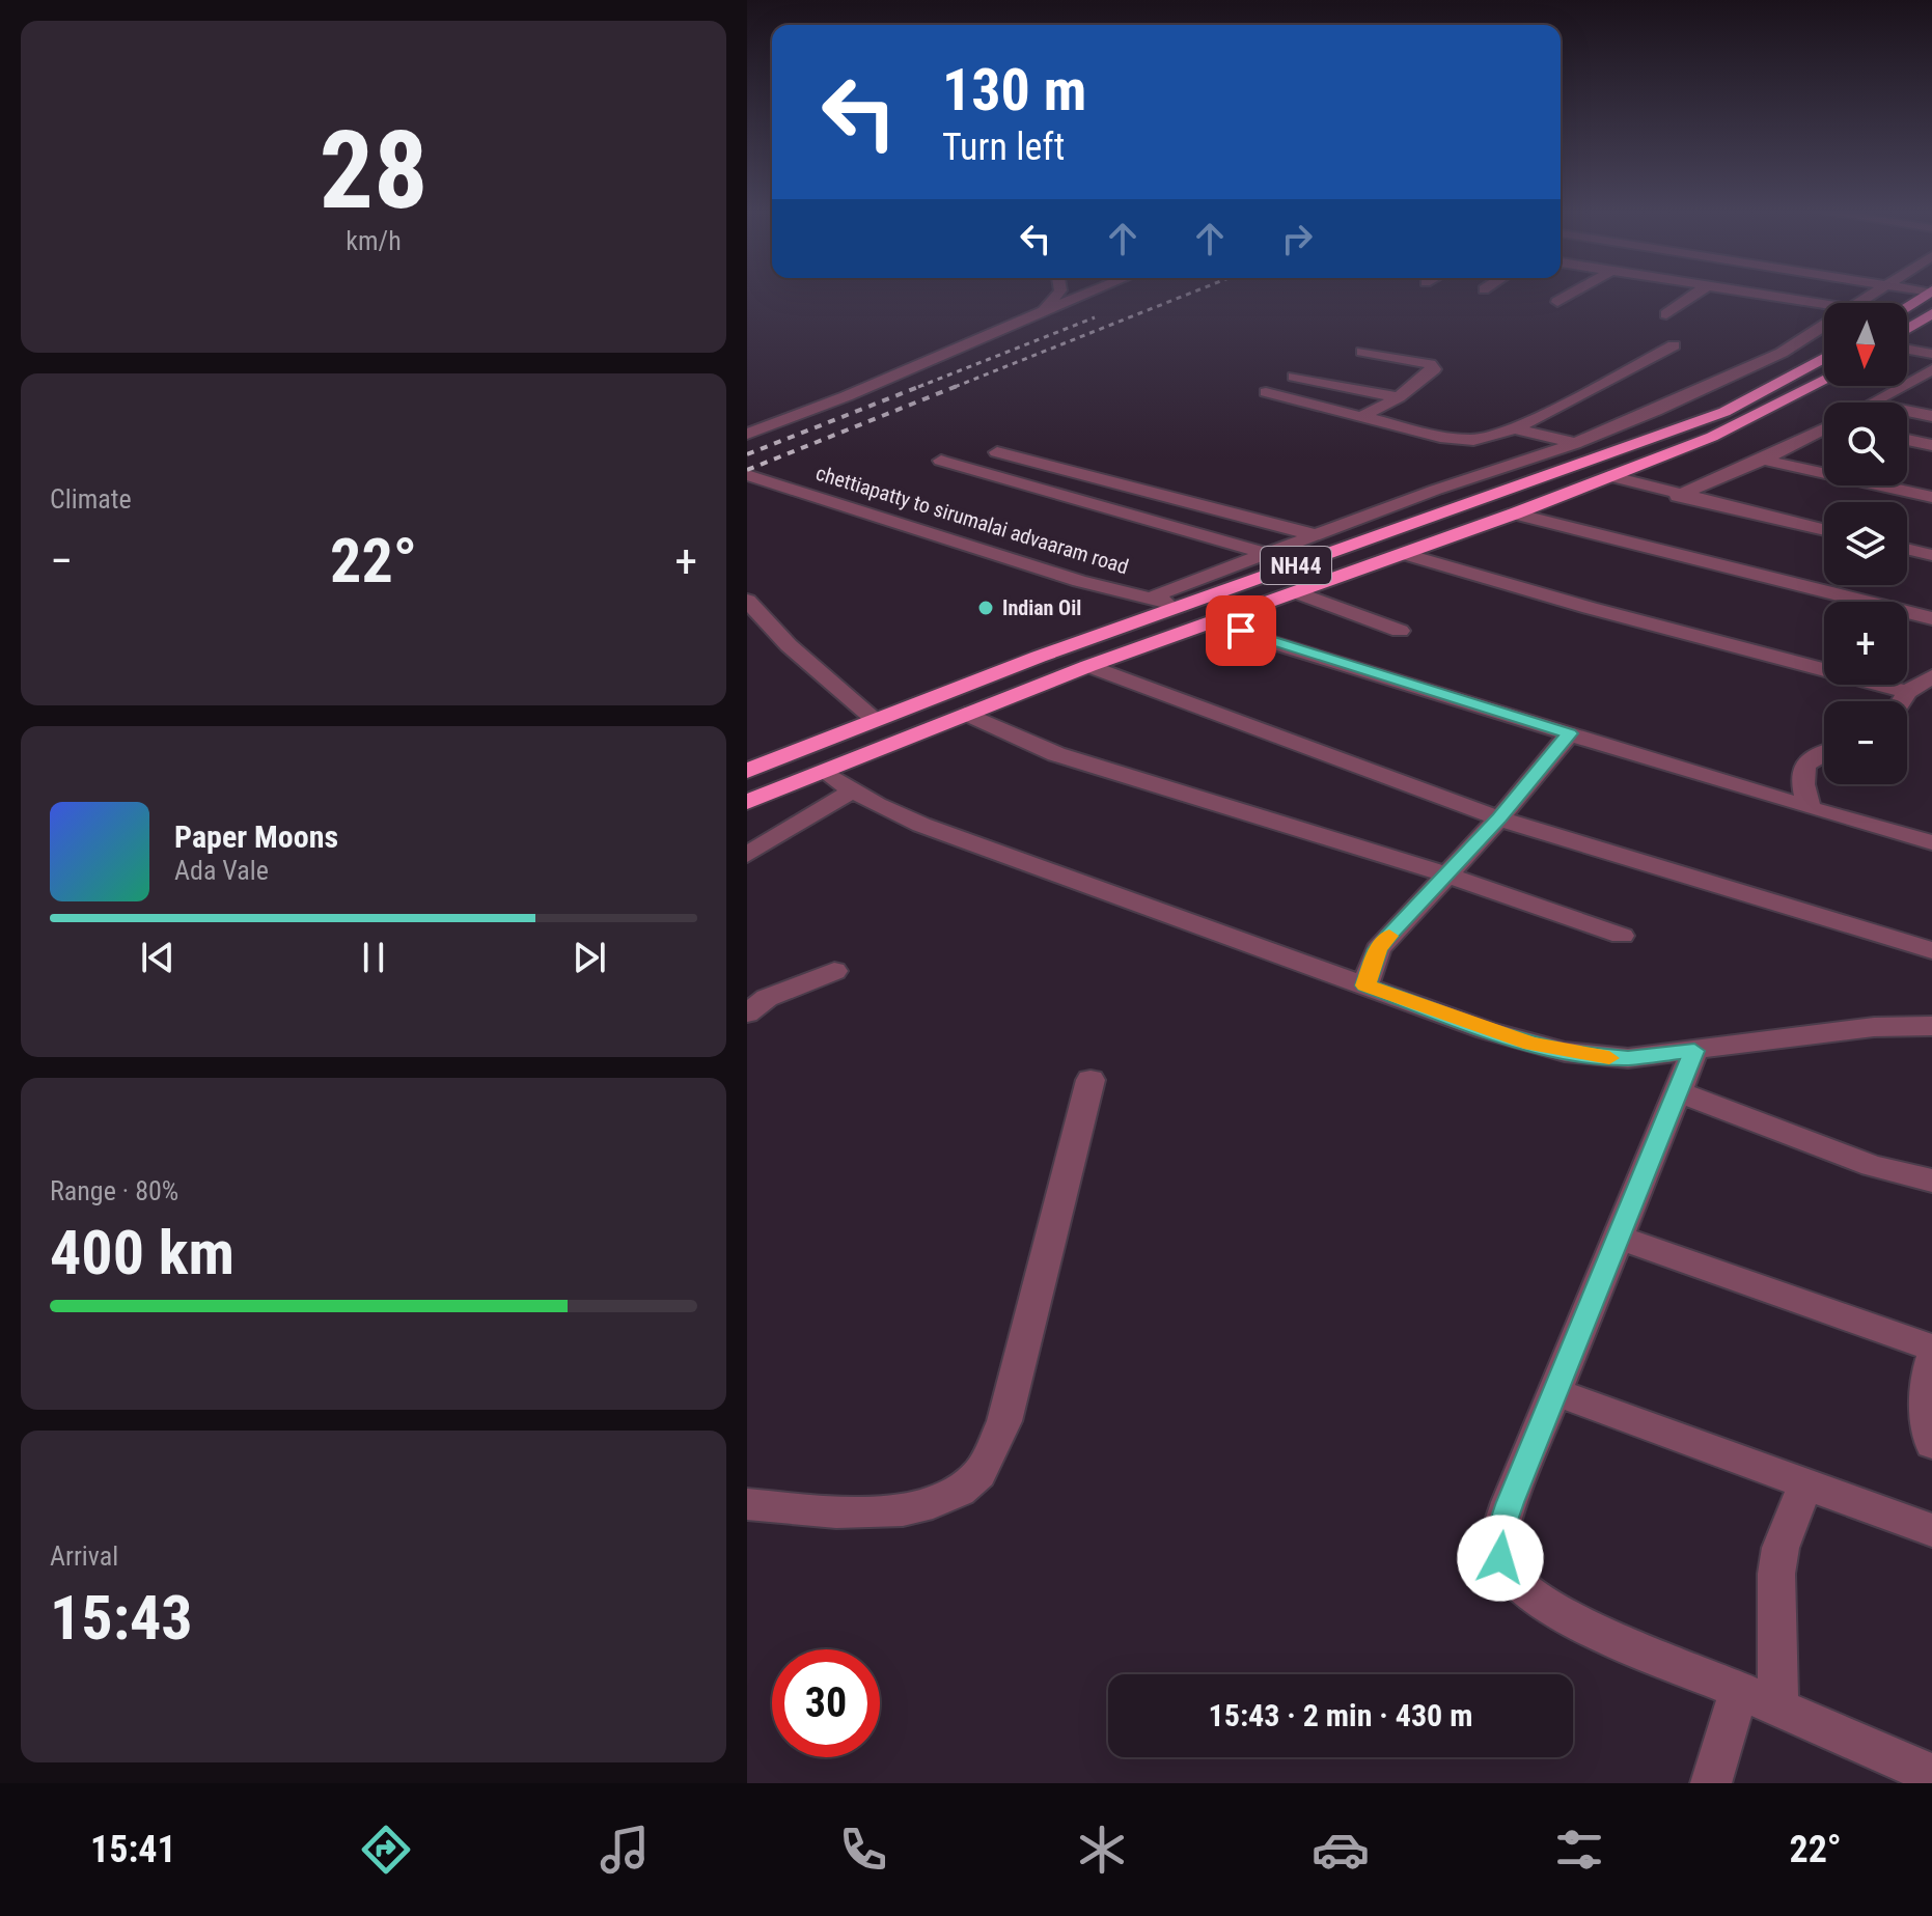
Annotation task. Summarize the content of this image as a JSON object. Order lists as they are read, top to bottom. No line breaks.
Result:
{"streets":{"highway":["NH44"],"street":["chettiapatty to sirumalai advaaram road"]},"crossings":[["chettiapatty to sirumalai advaaram road","NH44"]],"places":["Indian Oil"],"north":"bottom","page":{"tile":[["28","km/h"],"Climate",["Range · 80%","400 km"],["Arrival","15:43"]],"turn":["130 m","Turn left"],"map_buttons":["+","−"],"heat":["−","22°","+"],"song":["Paper Moons","Ada Vale"],"limit":"30","trip":"15:43 · 2 min · 430 m","tabs":["15:41","22°"]}}
